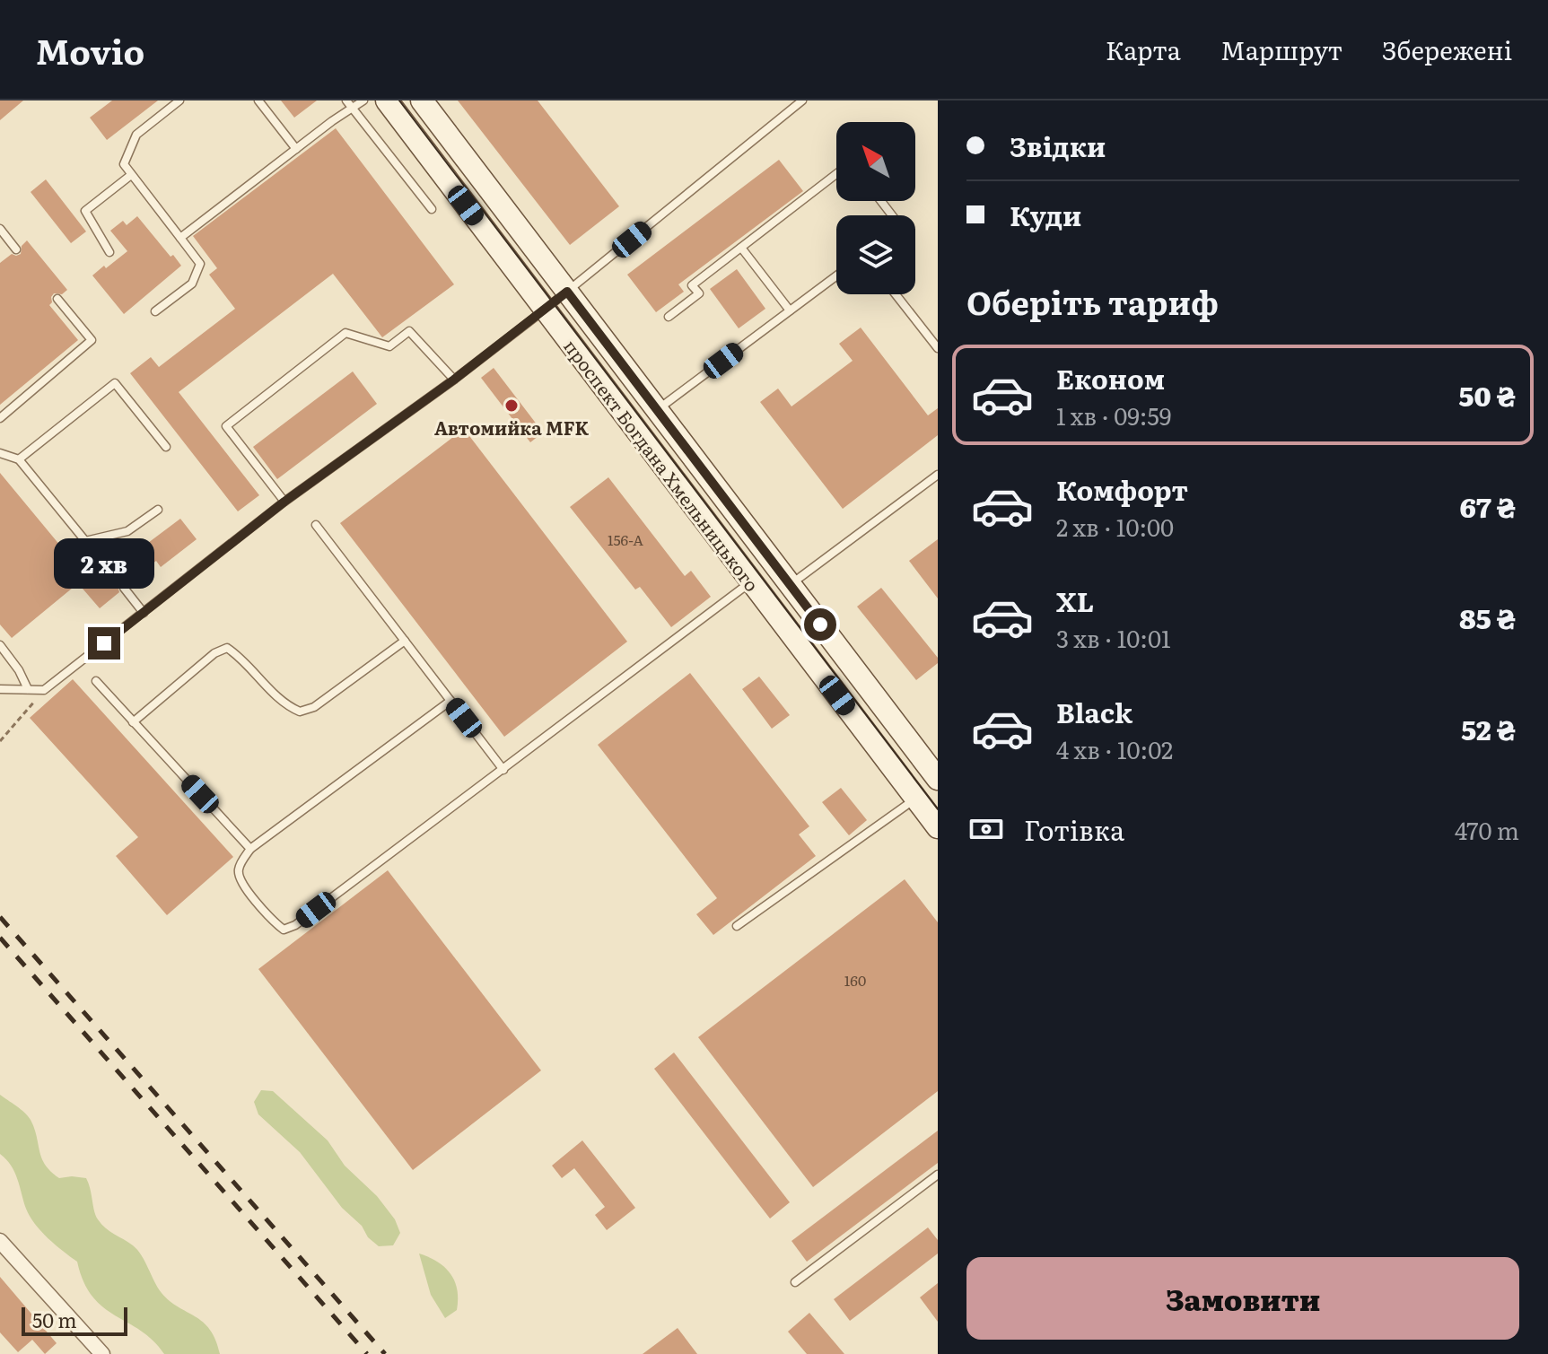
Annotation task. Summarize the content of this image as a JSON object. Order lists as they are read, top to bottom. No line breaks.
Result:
{"streets":{"main road":["проспект Богдана Хмельницького"]},"places":["Автомийка MFK"],"house_numbers":["156-А","160"],"scale_bar":"50 m","north":"top left","page":{"header":"Movio","nav":["Карта","Маршрут","Збережені"],"banner":["Звідки","Куди"],"heading":"Оберіть тариф","list":[{"name":"Економ","note":"1 хв · 09:59","value":"50 ₴"},{"name":"Комфорт","note":"2 хв · 10:00","value":"67 ₴"},{"name":"XL","note":"3 хв · 10:01","value":"85 ₴"},{"name":"Black","note":"4 хв · 10:02","value":"52 ₴"}],"bubble":"2 хв","pay":["Готівка","470 m"],"buttons":"Замовити","scale":"50 m"}}
